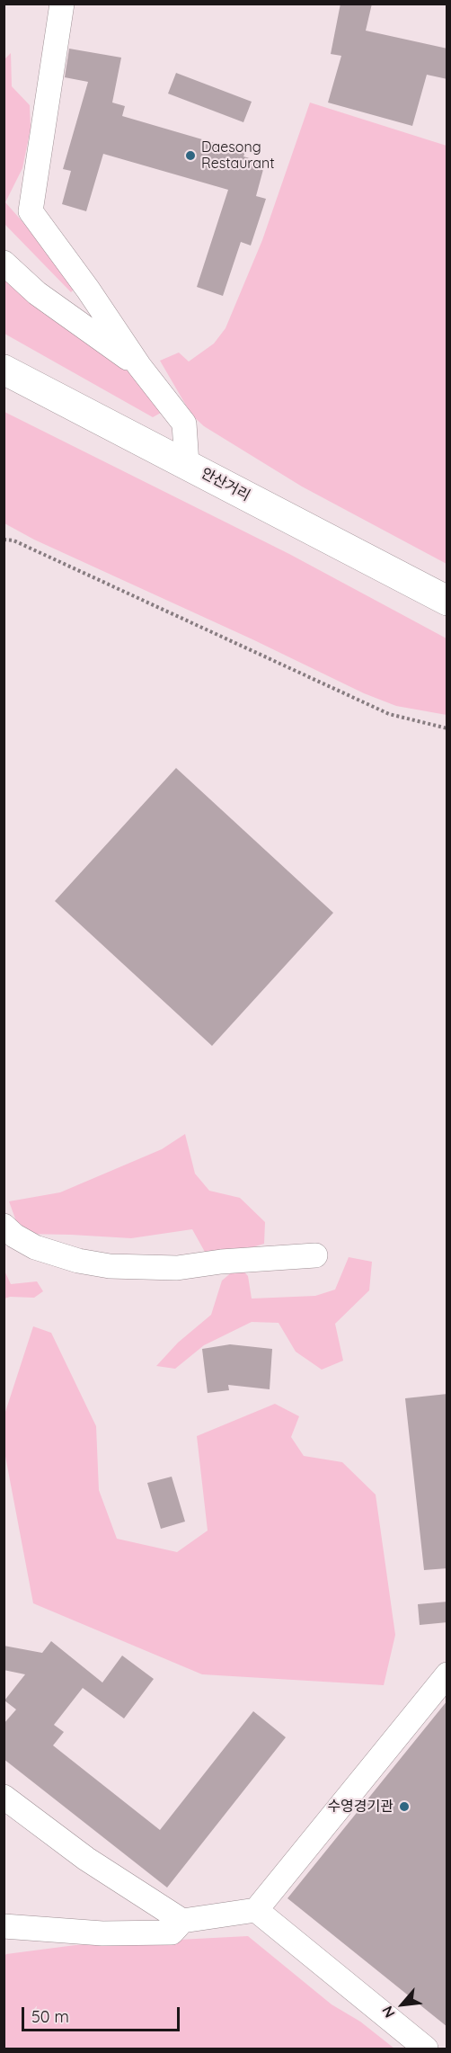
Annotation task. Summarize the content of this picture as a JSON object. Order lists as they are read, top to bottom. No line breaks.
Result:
{"streets":{"main road":["안산거리"]},"places":["Daesong Restaurant","수영경기관"],"scale_bar":"50 m","north":"bottom left"}
